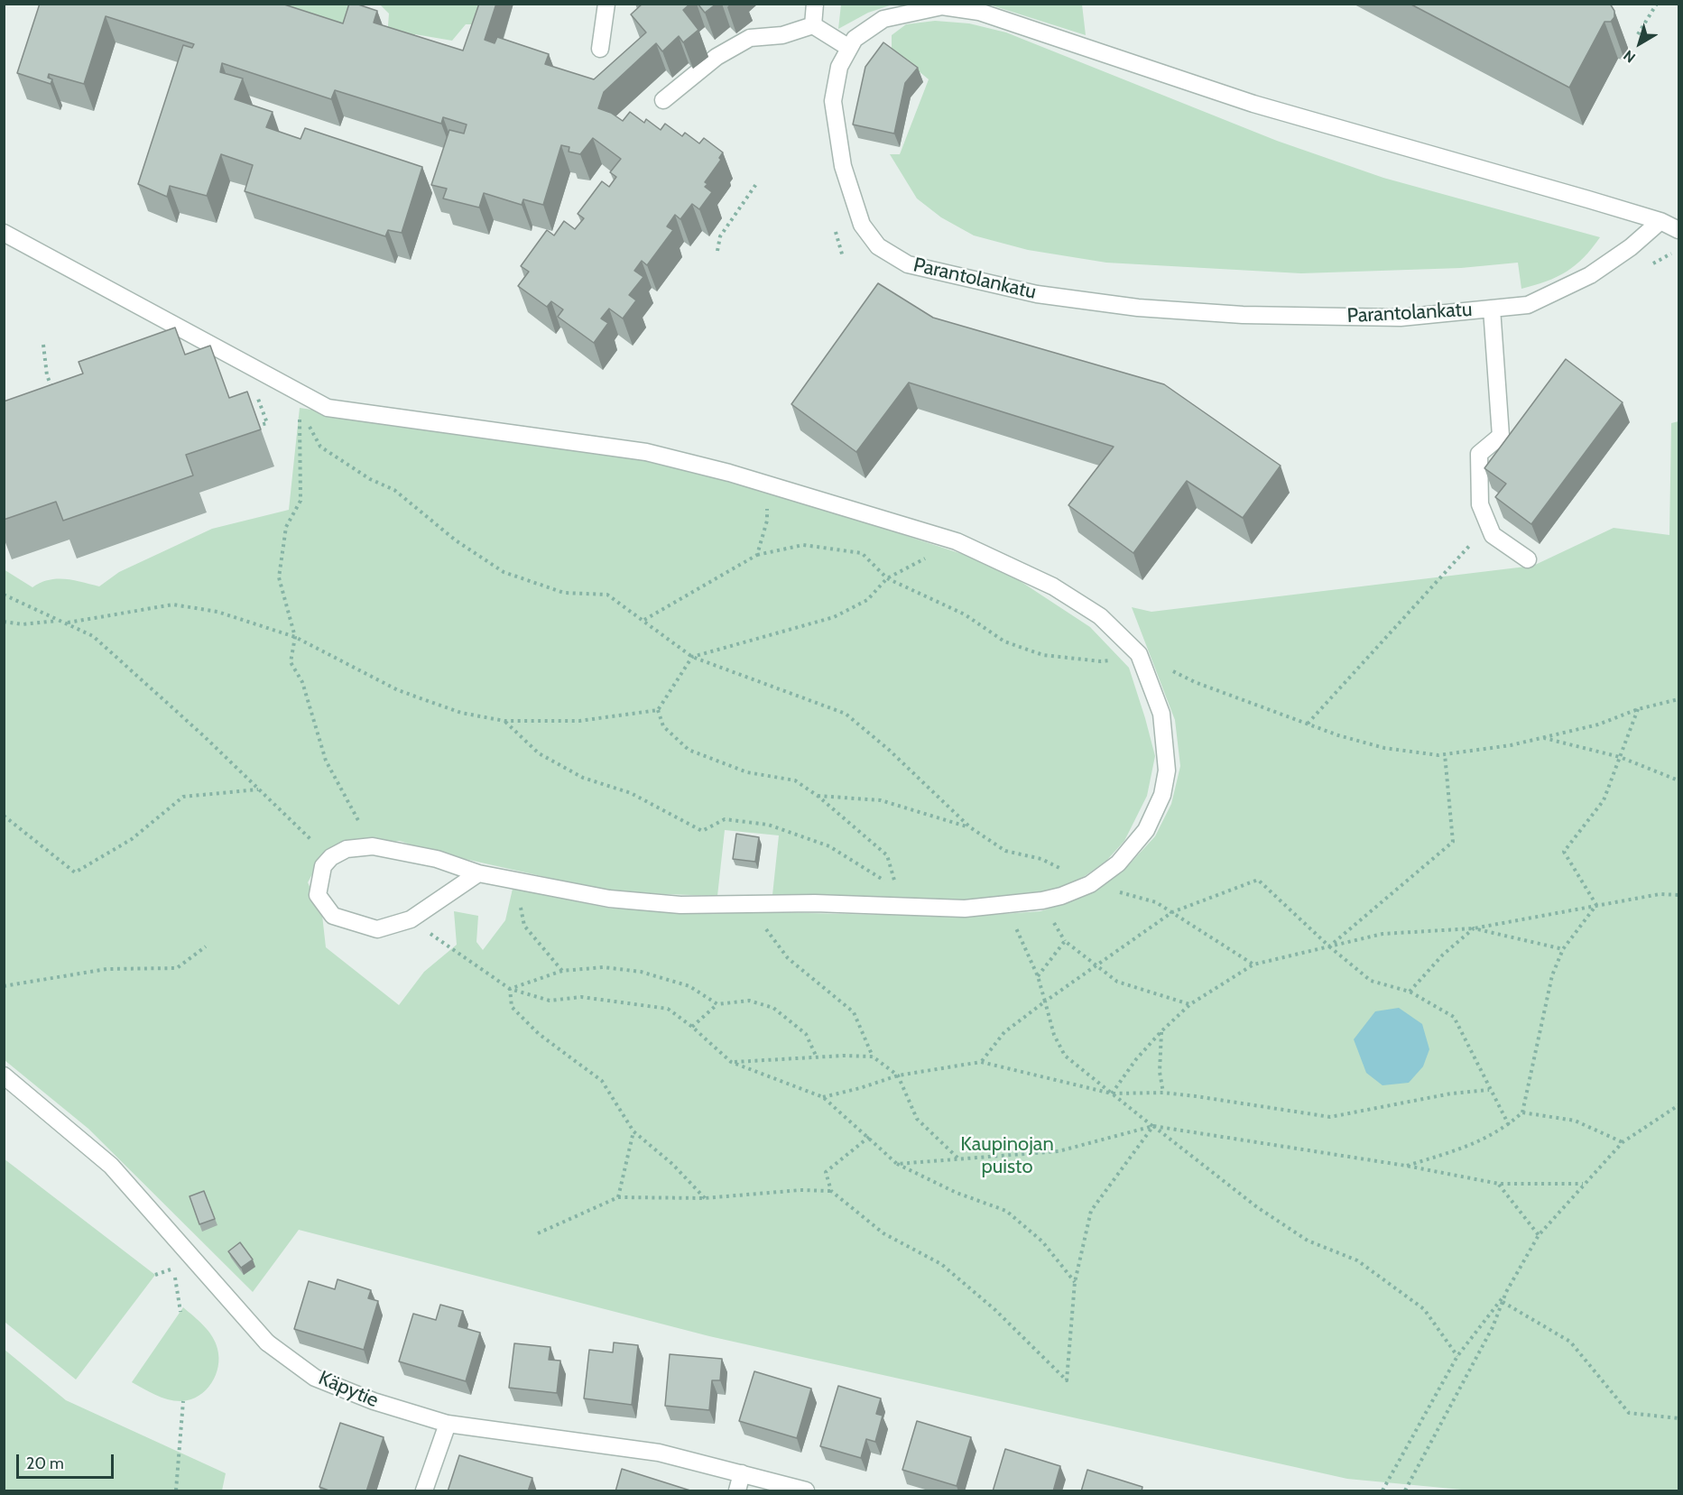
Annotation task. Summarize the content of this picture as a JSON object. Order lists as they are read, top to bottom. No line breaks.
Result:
{"streets":{"street":["Parantolankatu","Käpytie"]},"parks":["Kaupinojan puisto"],"scale_bar":"20 m","north":"bottom left"}
